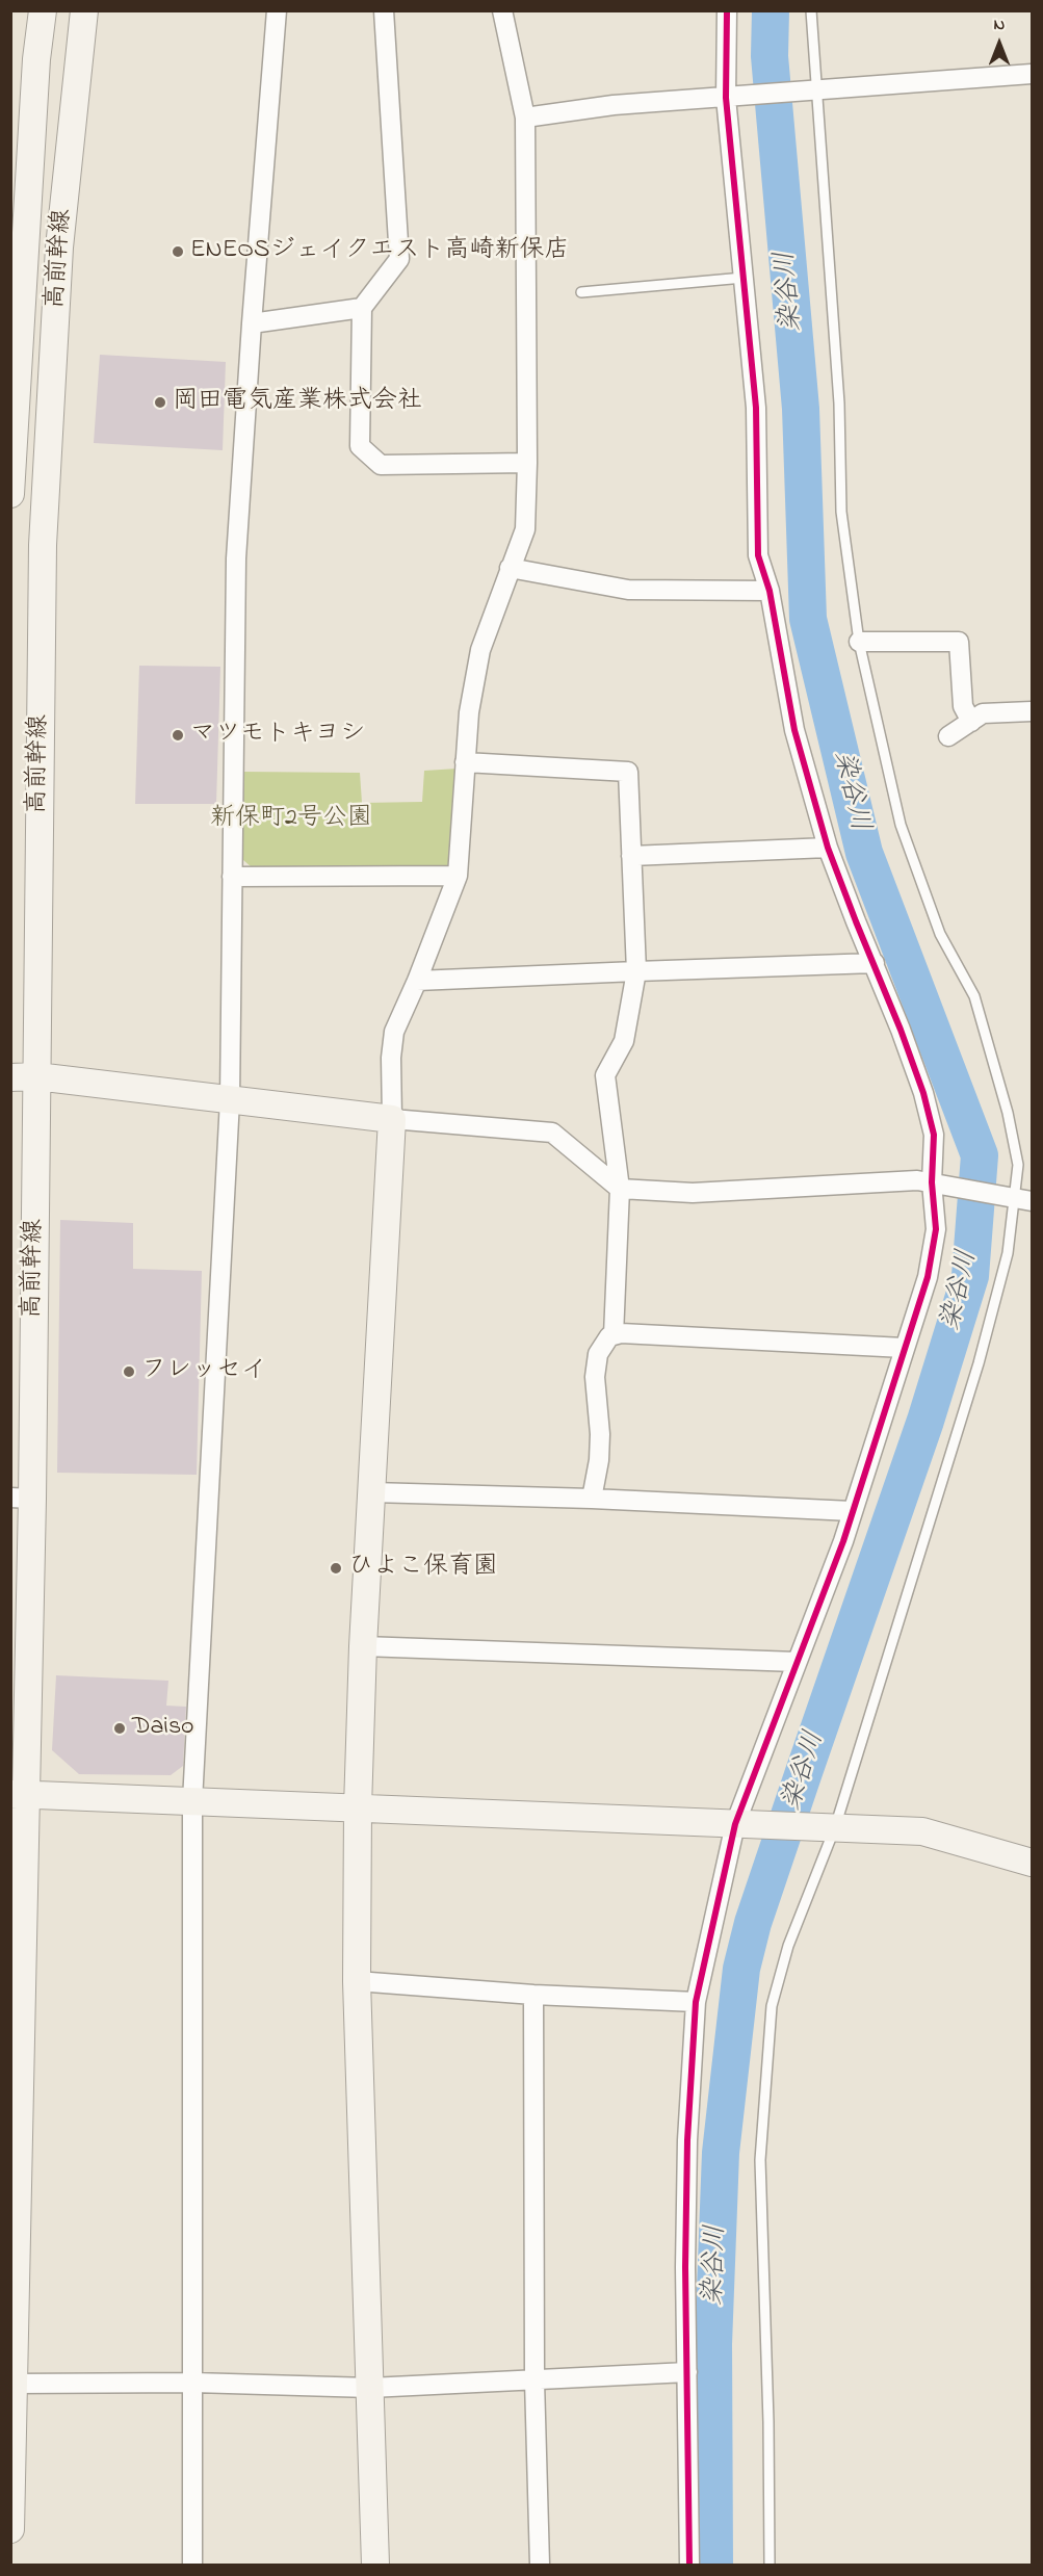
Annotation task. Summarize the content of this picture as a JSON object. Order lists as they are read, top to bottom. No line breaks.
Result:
{"streets":{"street":["高前幹線"]},"water":["染谷川"],"parks":["新保町2号公園"],"places":["ENEOSジェイクエスト高崎新保店","岡田電気産業株式会社","マツモトキヨシ","フレッセイ","ひよこ保育園","Daiso"],"north":"top"}
